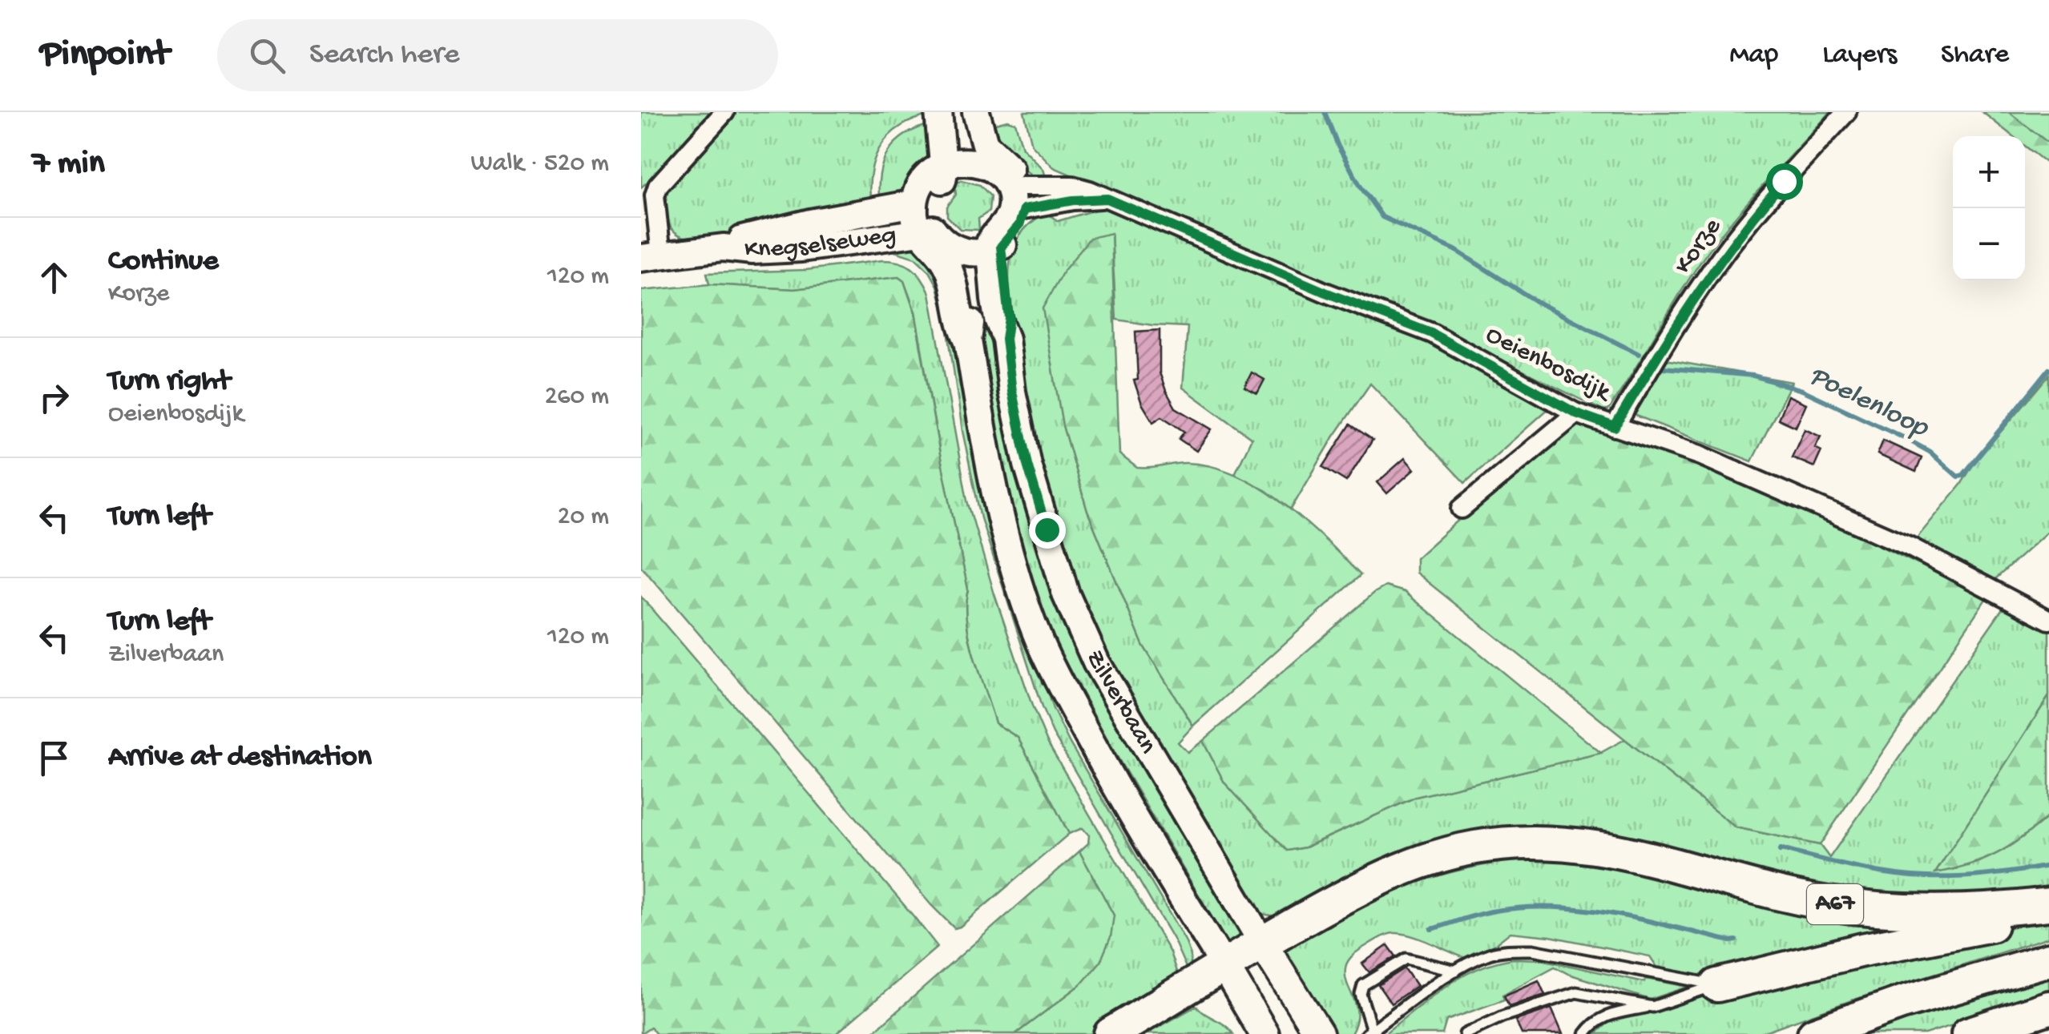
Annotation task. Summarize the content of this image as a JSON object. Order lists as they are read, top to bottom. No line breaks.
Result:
{"streets":{"highway":["A67"],"main road":["Knegselseweg","Zilverbaan"],"street":["Korze","Oeienbosdijk"]},"crossings":[["Knegselseweg","Zilverbaan"],["Korze","Oeienbosdijk"],["Zilverbaan","A67"]],"water":["Poelenloop"],"page":{"header":"Pinpoint","search":"Search here","nav":["Map","Layers","Share"],"heading":["7 min","Walk · 520 m"],"map_buttons":["+","−"],"list":[["Continue","Korze","120 m"],["Turn right","Oeienbosdijk","260 m"],["Turn left","20 m"],["Turn left","Zilverbaan","120 m"],"Arrive at destination"]}}
